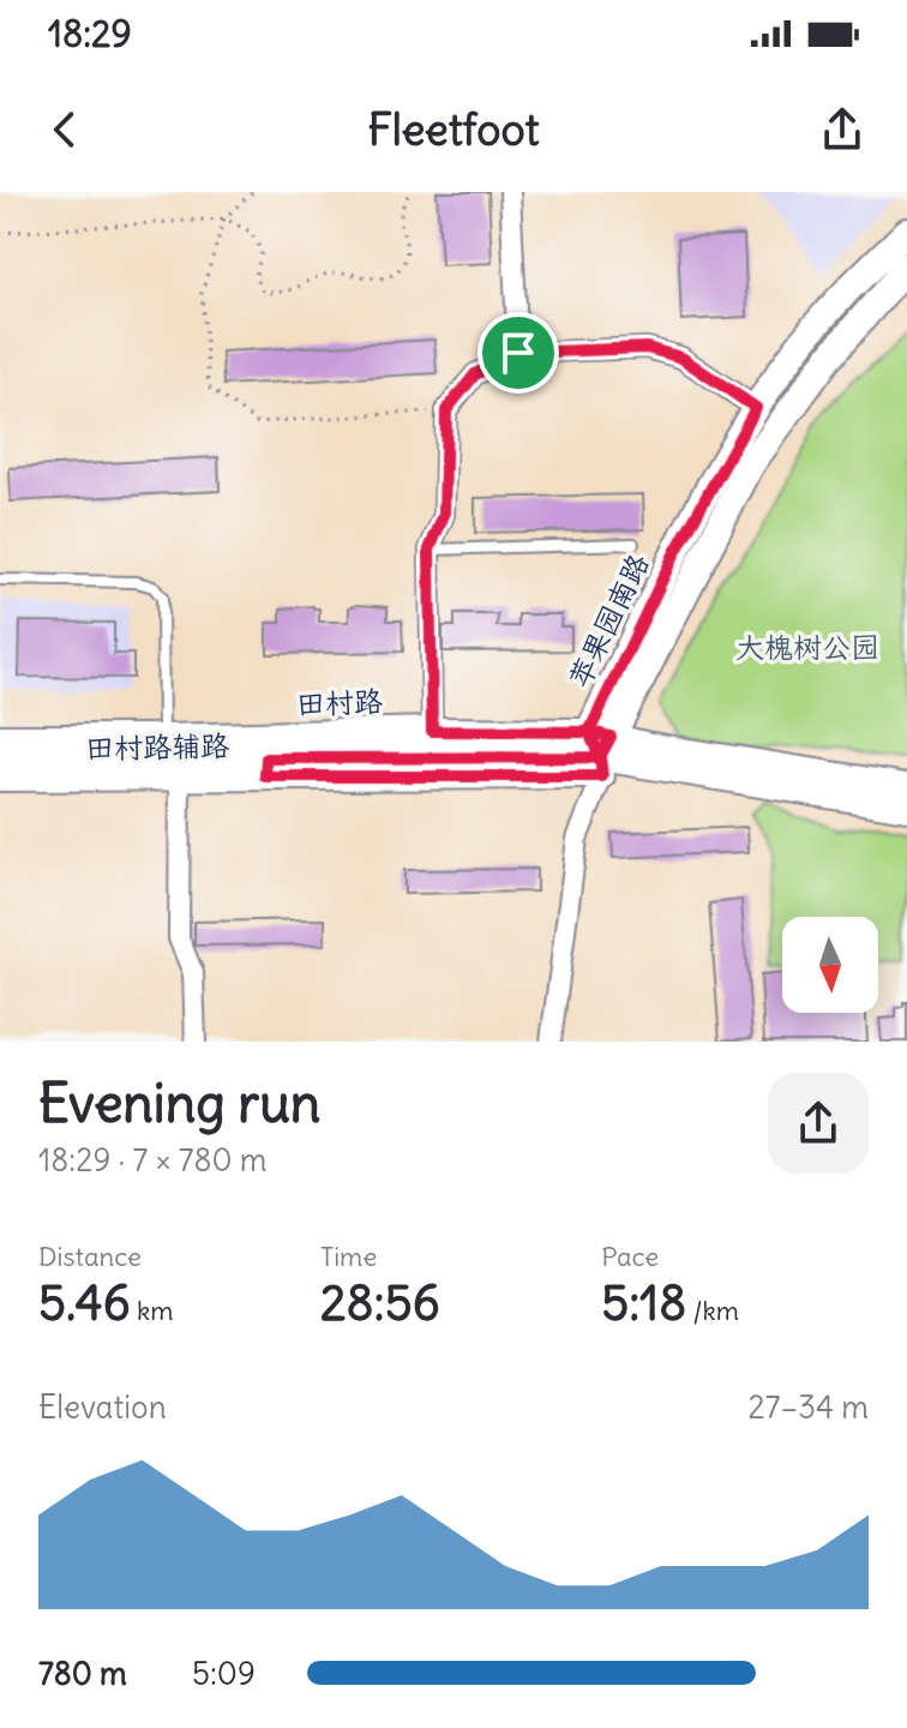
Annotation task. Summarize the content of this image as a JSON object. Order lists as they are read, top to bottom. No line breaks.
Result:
{"streets":{"main road":["苹果园南路","田村路"],"street":["田村路辅路"]},"crossings":[["苹果园南路","田村路"],["田村路","田村路辅路"]],"parks":["大槐树公园"],"north":"bottom","page":{"status":"18:29","header":"Fleetfoot","heading":["Evening run","18:29 · 7 × 780 m"],"stats":[["Distance","5.46 km"],["Time","28:56"],["Pace","5:18 /km"]],"chart":["Elevation","27–34 m"],"list":[{"name":"780 m","note":"5:09"}]}}
